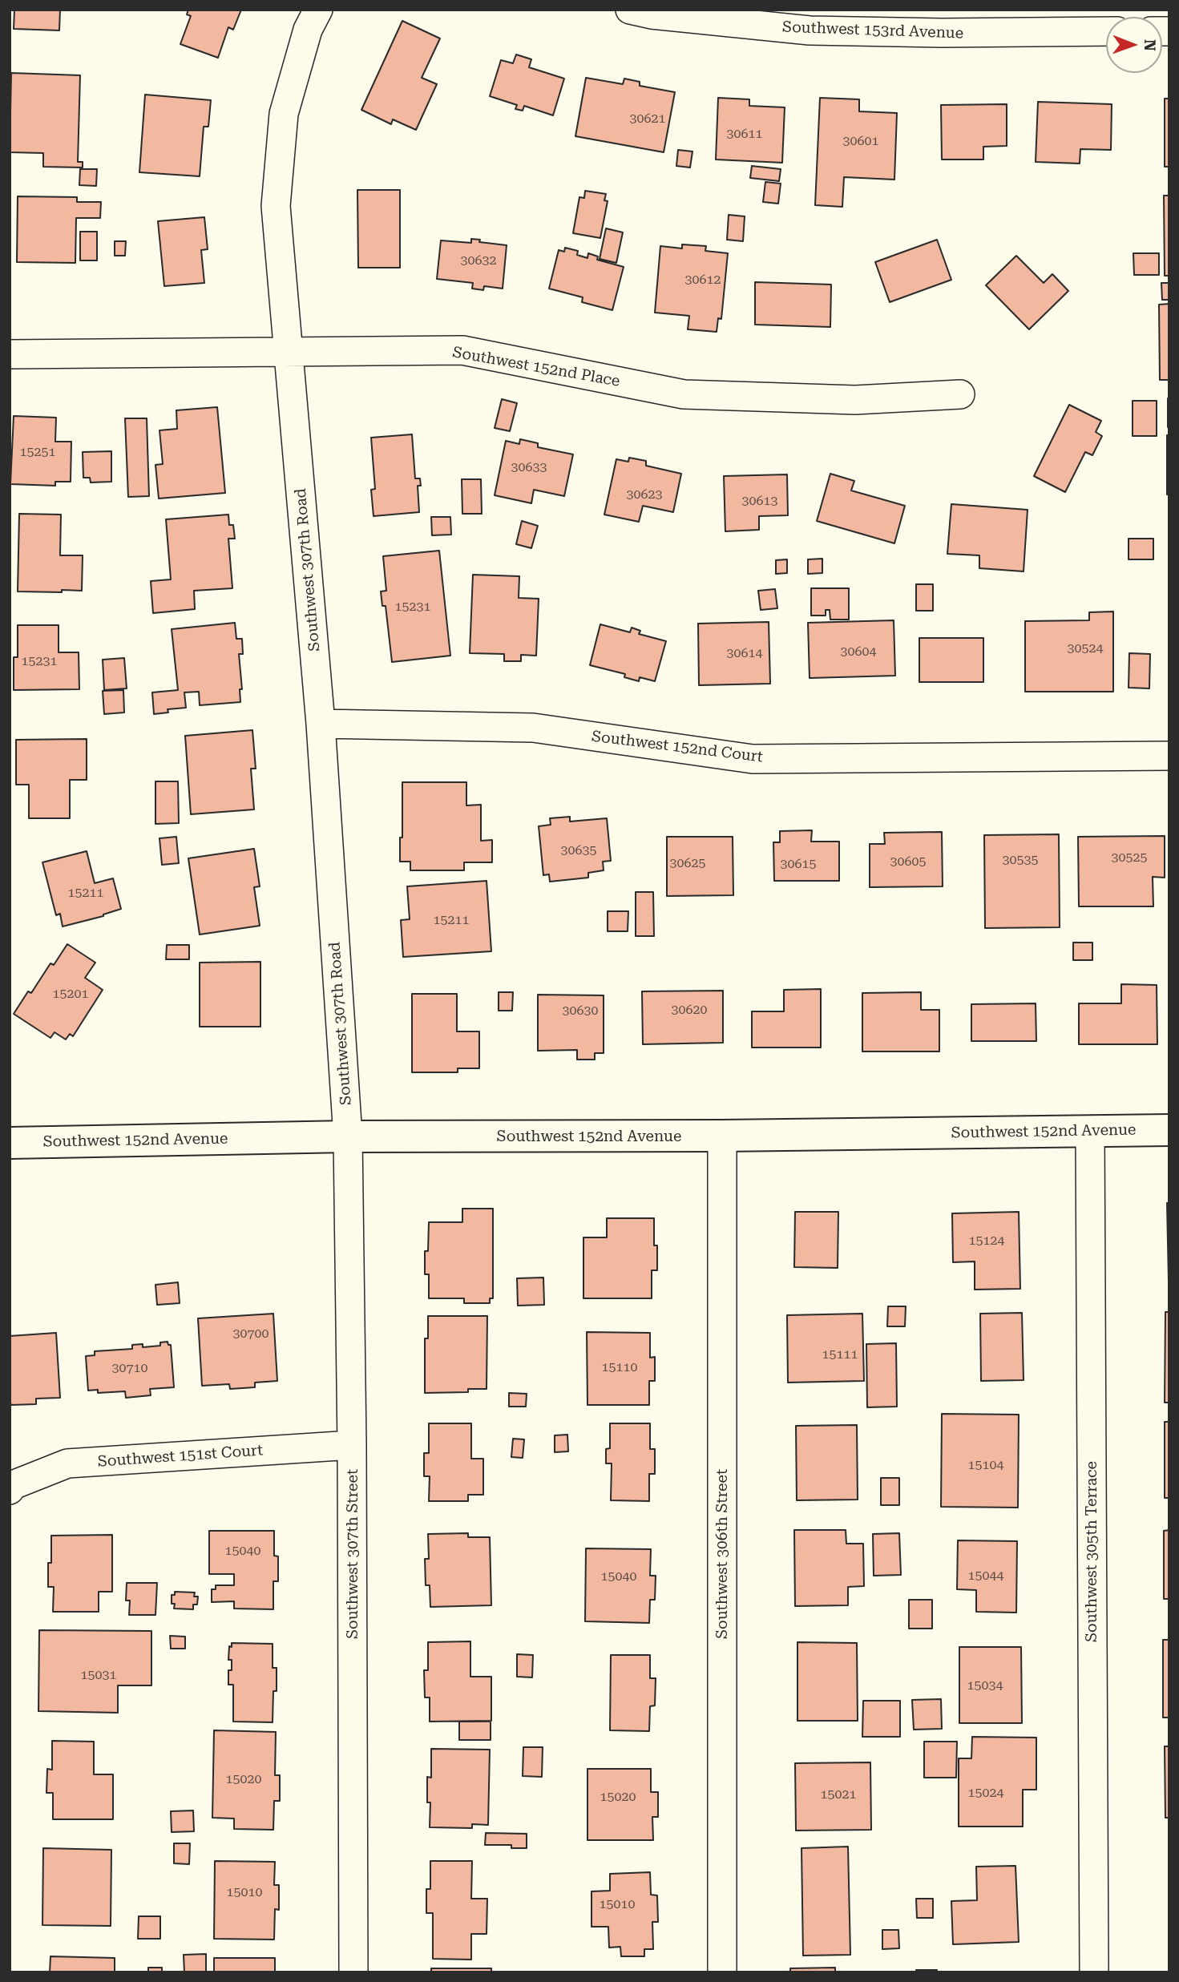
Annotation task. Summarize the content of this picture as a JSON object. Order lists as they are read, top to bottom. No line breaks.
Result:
{"streets":{"street":["Southwest 153rd Avenue","Southwest 152nd Place","Southwest 307th Road","Southwest 152nd Court","Southwest 152nd Avenue","Southwest 151st Court","Southwest 305th Terrace","Southwest 307th Street","Southwest 306th Street"]},"crossings":[["Southwest 152nd Place","Southwest 307th Road"],["Southwest 307th Road","Southwest 152nd Court"],["Southwest 307th Road","Southwest 152nd Avenue"],["Southwest 307th Road","Southwest 307th Street"],["Southwest 152nd Avenue","Southwest 305th Terrace"],["Southwest 152nd Avenue","Southwest 307th Street"],["Southwest 152nd Avenue","Southwest 306th Street"],["Southwest 151st Court","Southwest 307th Street"]],"house_numbers":["30621","30611","30601","30632","30612","15251","30633","30623","30613","15231","30524","30604","30614","15231","30635","30525","30535","30605","30625","30615","15211","15211","15201","30620","30630","15124","30700","15111","15110","30710","15104","15040","15044","15040","15031","15034","15020","15024","15021","15020","15010","15010"],"north":"right"}
